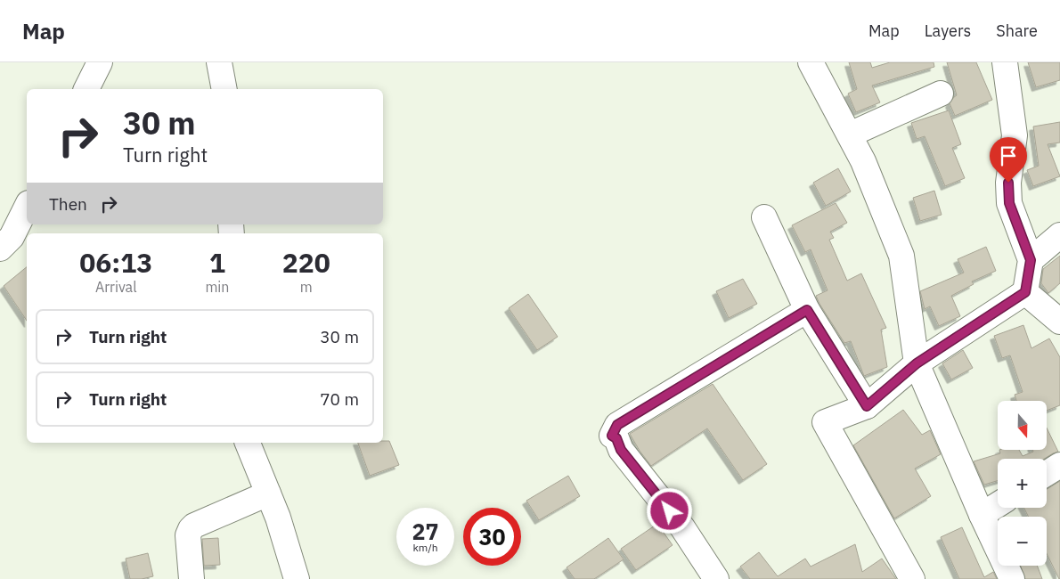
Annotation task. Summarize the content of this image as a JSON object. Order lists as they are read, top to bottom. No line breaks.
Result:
{"north":"bottom","page":{"header":"Map","nav":["Map","Layers","Share"],"turn":["30 m","Turn right"],"then":"Then","eta":["06:13","Arrival","1","min","220","m"],"list":[{"name":"Turn right","value":"30 m"},{"name":"Turn right","value":"70 m"}],"map_buttons":["+","−"],"speed":"27 km/h","limit":"30"}}
